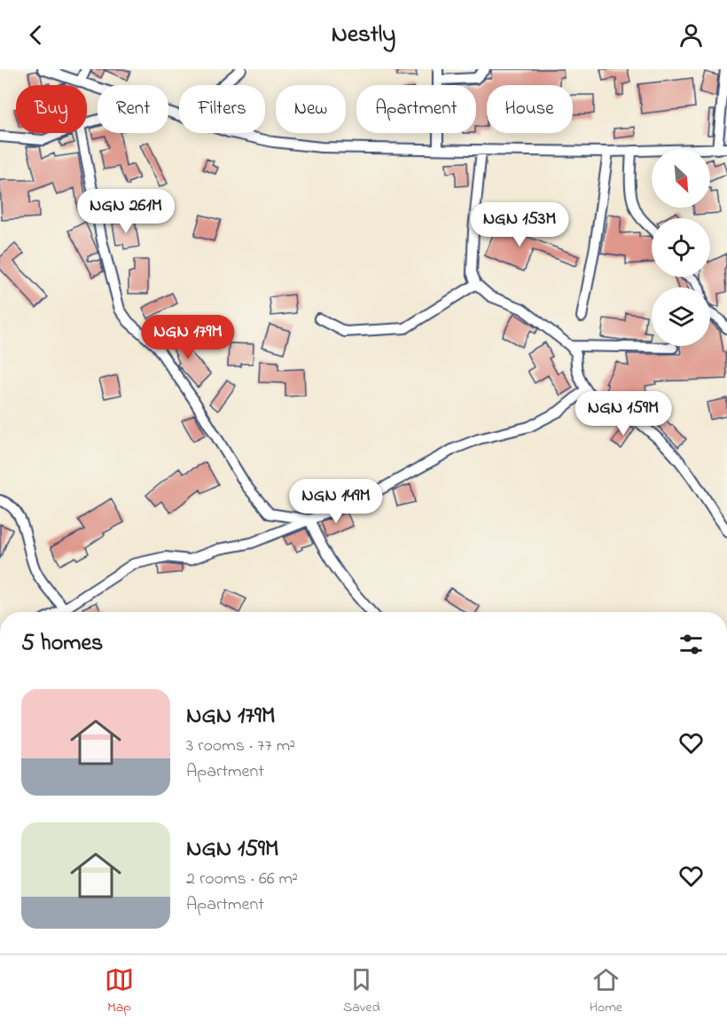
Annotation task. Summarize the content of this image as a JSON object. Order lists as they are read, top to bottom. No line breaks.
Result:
{"north":"bottom right","page":{"header":"Nestly","chip":["Buy","Rent","Filters","New","Apartment","House"],"price":["NGN 261M","NGN 153M","NGN 179M","NGN 159M","NGN 149M"],"heading":"5 homes","list":[{"name":"NGN 179M","note":"3 rooms · 77 m² · Apartment"},{"name":"NGN 159M","note":"2 rooms · 66 m² · Apartment"}],"tabs":["Map","Saved","Home"]}}
